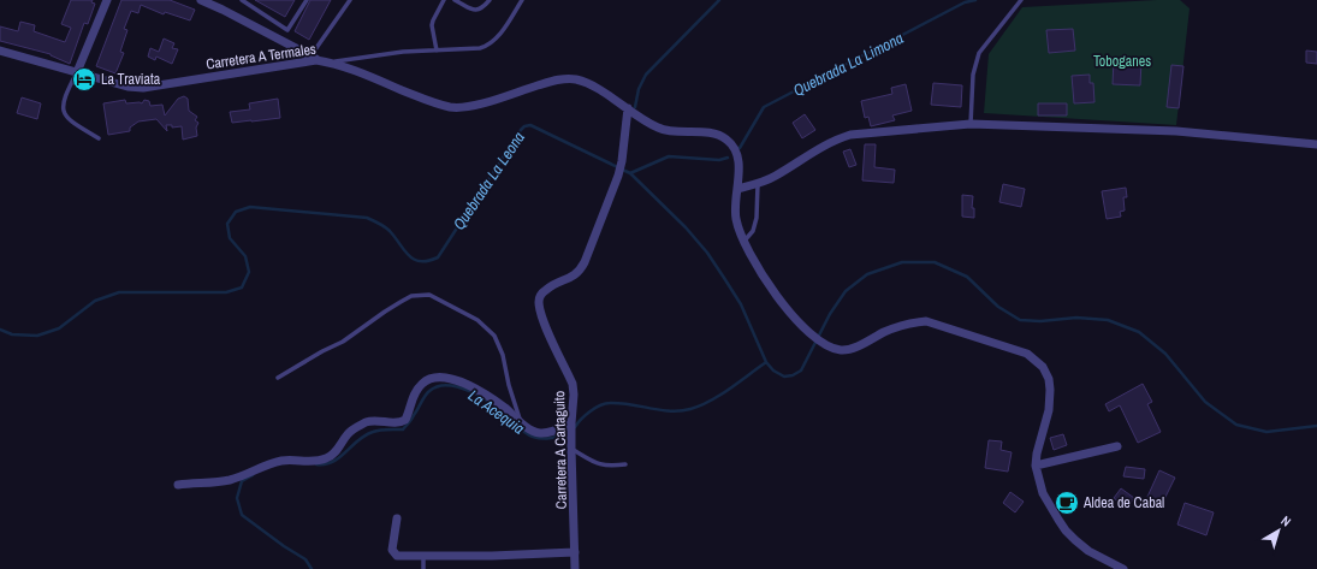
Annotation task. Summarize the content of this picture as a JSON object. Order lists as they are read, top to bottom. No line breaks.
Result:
{"streets":{"street":["Carretera A Termales","Carretera A Cartaguito"]},"crossings":[["Carretera A Termales","Carretera A Cartaguito"]],"water":["Quebrada La Limona","Quebrada La Leona","La Acequia"],"parks":["Toboganes"],"places":{"hotel":["La Traviata"],"cafe":["Aldea de Cabal"]},"north":"top right"}
